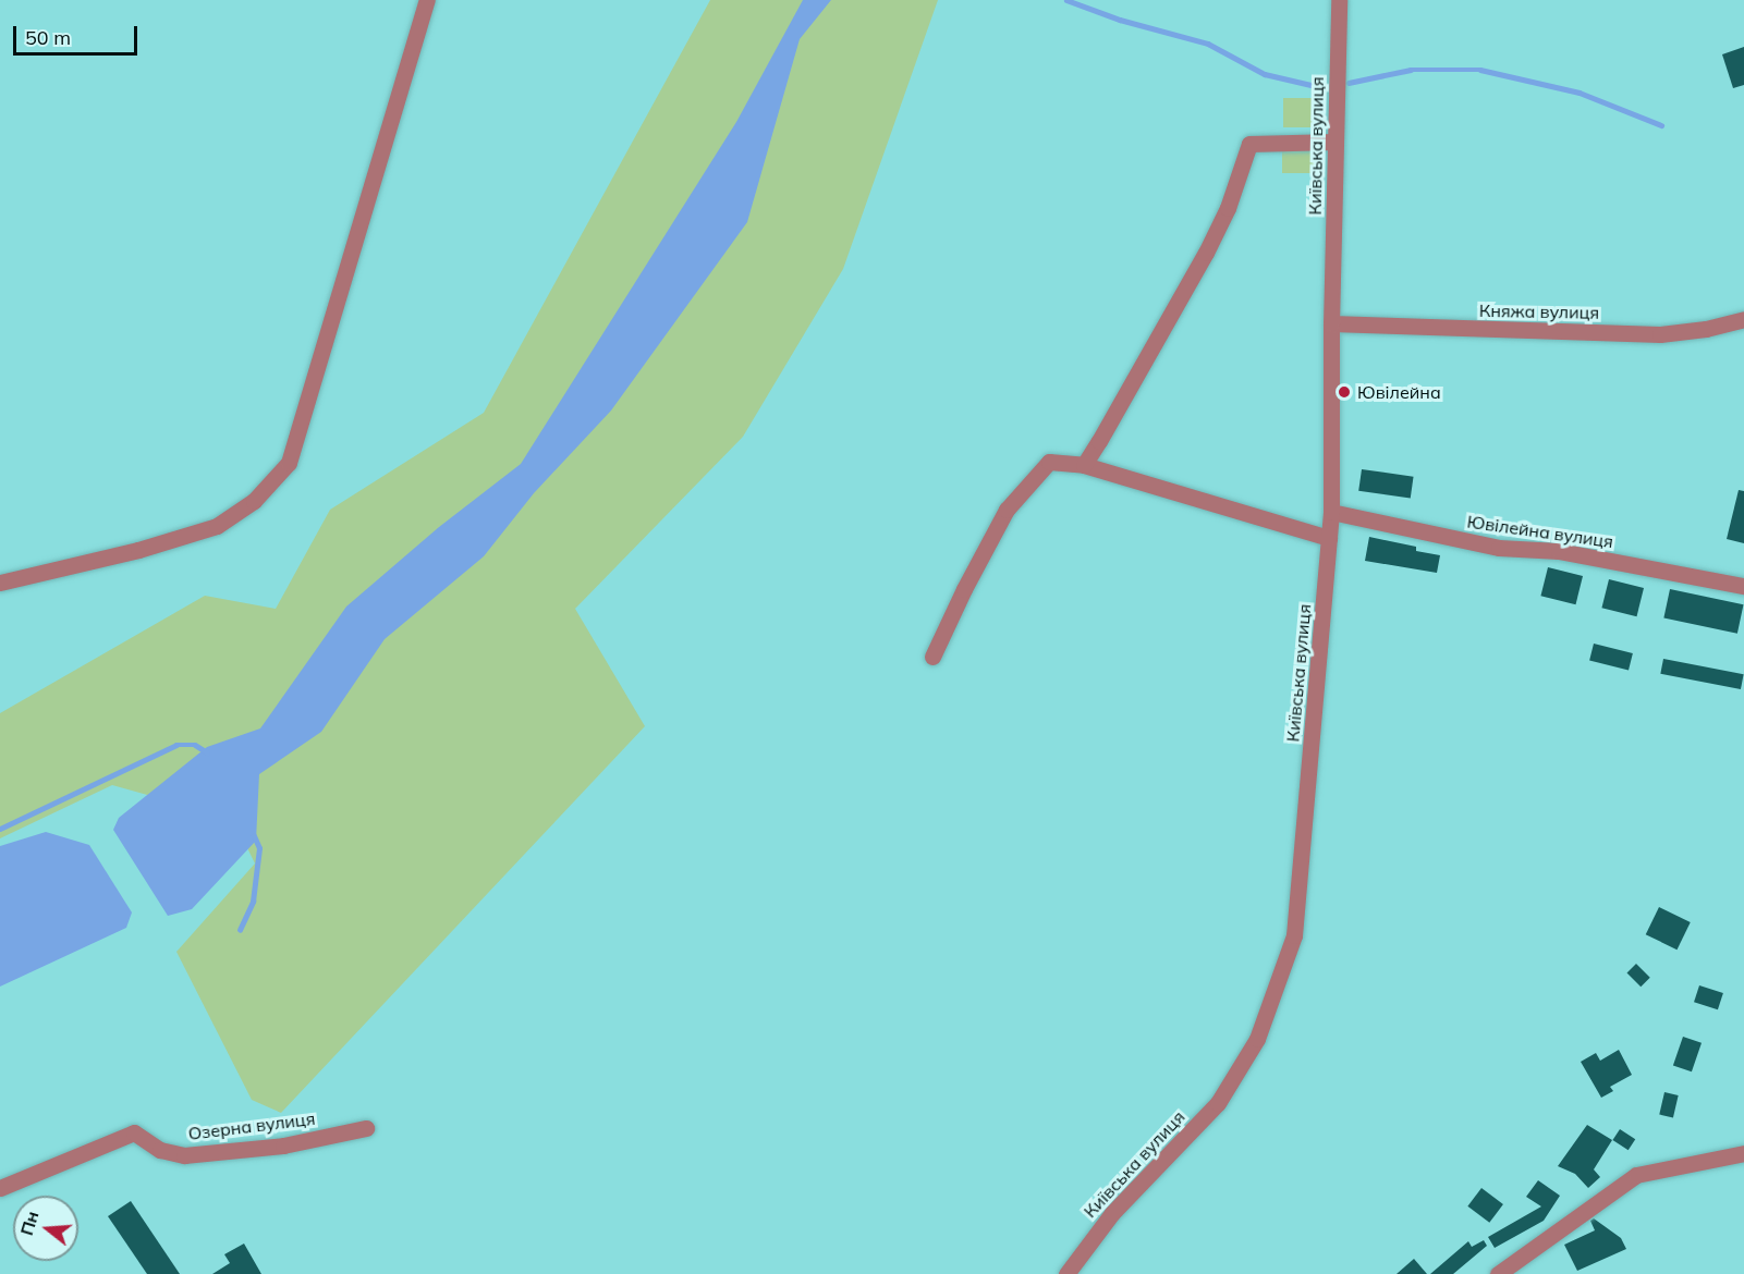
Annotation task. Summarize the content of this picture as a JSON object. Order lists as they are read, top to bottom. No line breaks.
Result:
{"streets":{"street":["Київська вулиця","Княжа вулиця","Ювілейна вулиця","Озерна вулиця"]},"crossings":[["Київська вулиця","Княжа вулиця"],["Київська вулиця","Ювілейна вулиця"]],"places":["Ювілейна"],"scale_bar":"50 m","north":"left"}
